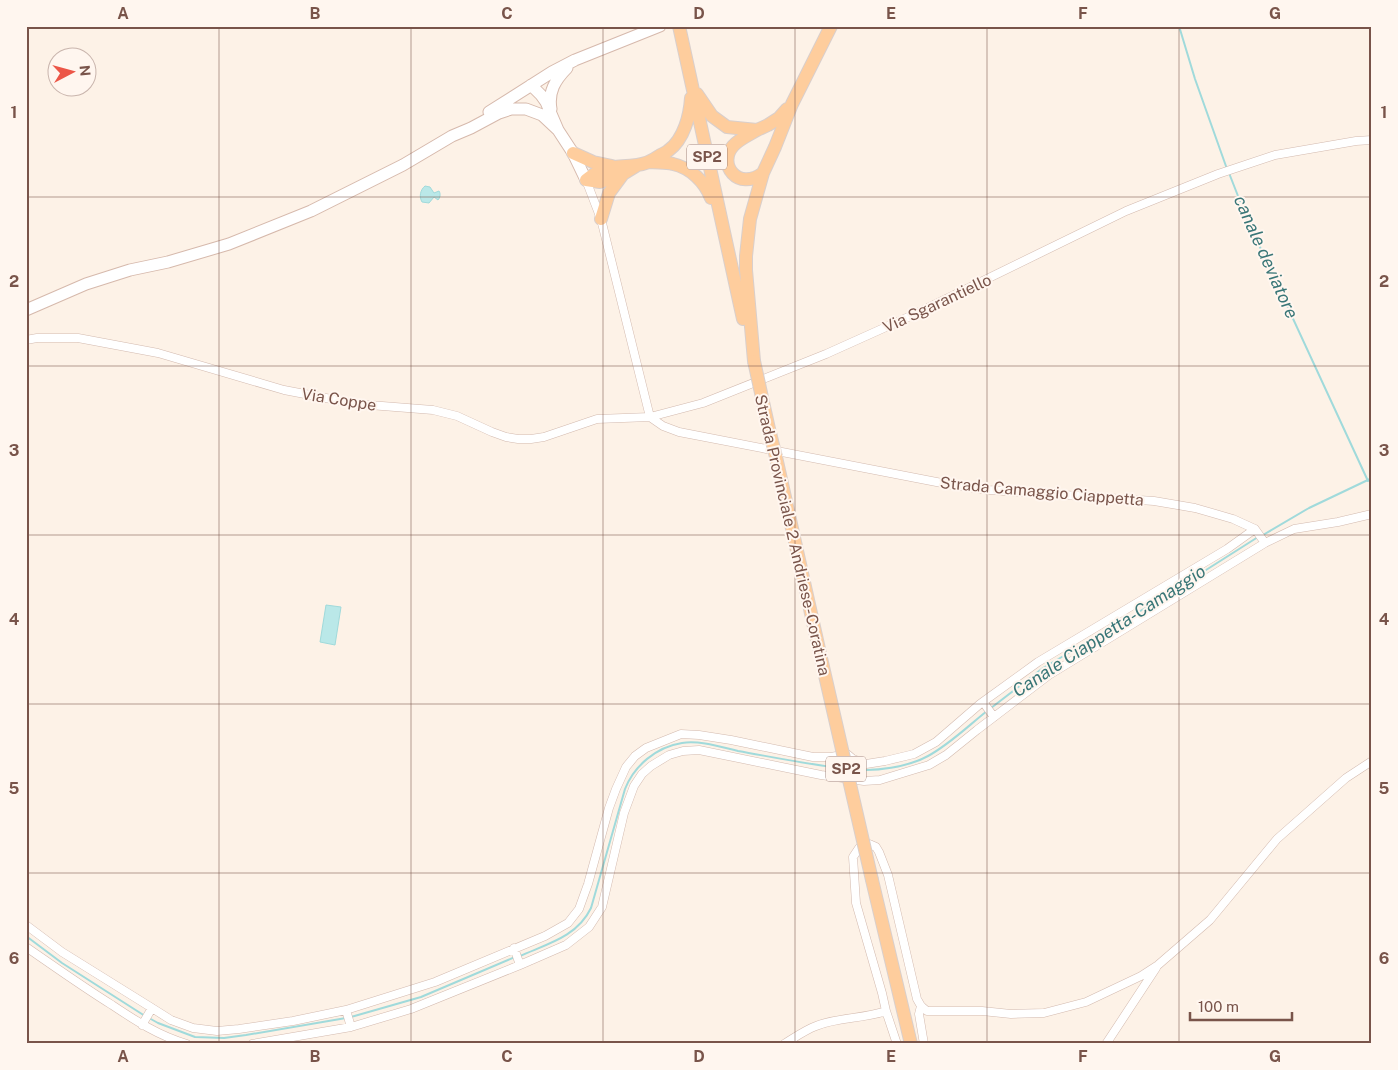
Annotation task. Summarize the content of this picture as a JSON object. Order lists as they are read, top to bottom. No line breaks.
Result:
{"streets":{"main road":["SP2","Strada Provinciale 2 Andriese-Coratina"],"street":["Via Sgarantiello","Via Coppe","Strada Camaggio Ciappetta"]},"crossings":[["Via Sgarantiello","Via Coppe"],["Via Sgarantiello","Strada Camaggio Ciappetta"],["Via Coppe","Strada Camaggio Ciappetta"]],"water":["canale deviatore","Canale Ciappetta-Camaggio"],"scale_bar":"100 m","north":"right","grid":{"columns":["A","B","C","D","E","F","G"],"rows":["1","2","3","4","5","6"]}}
